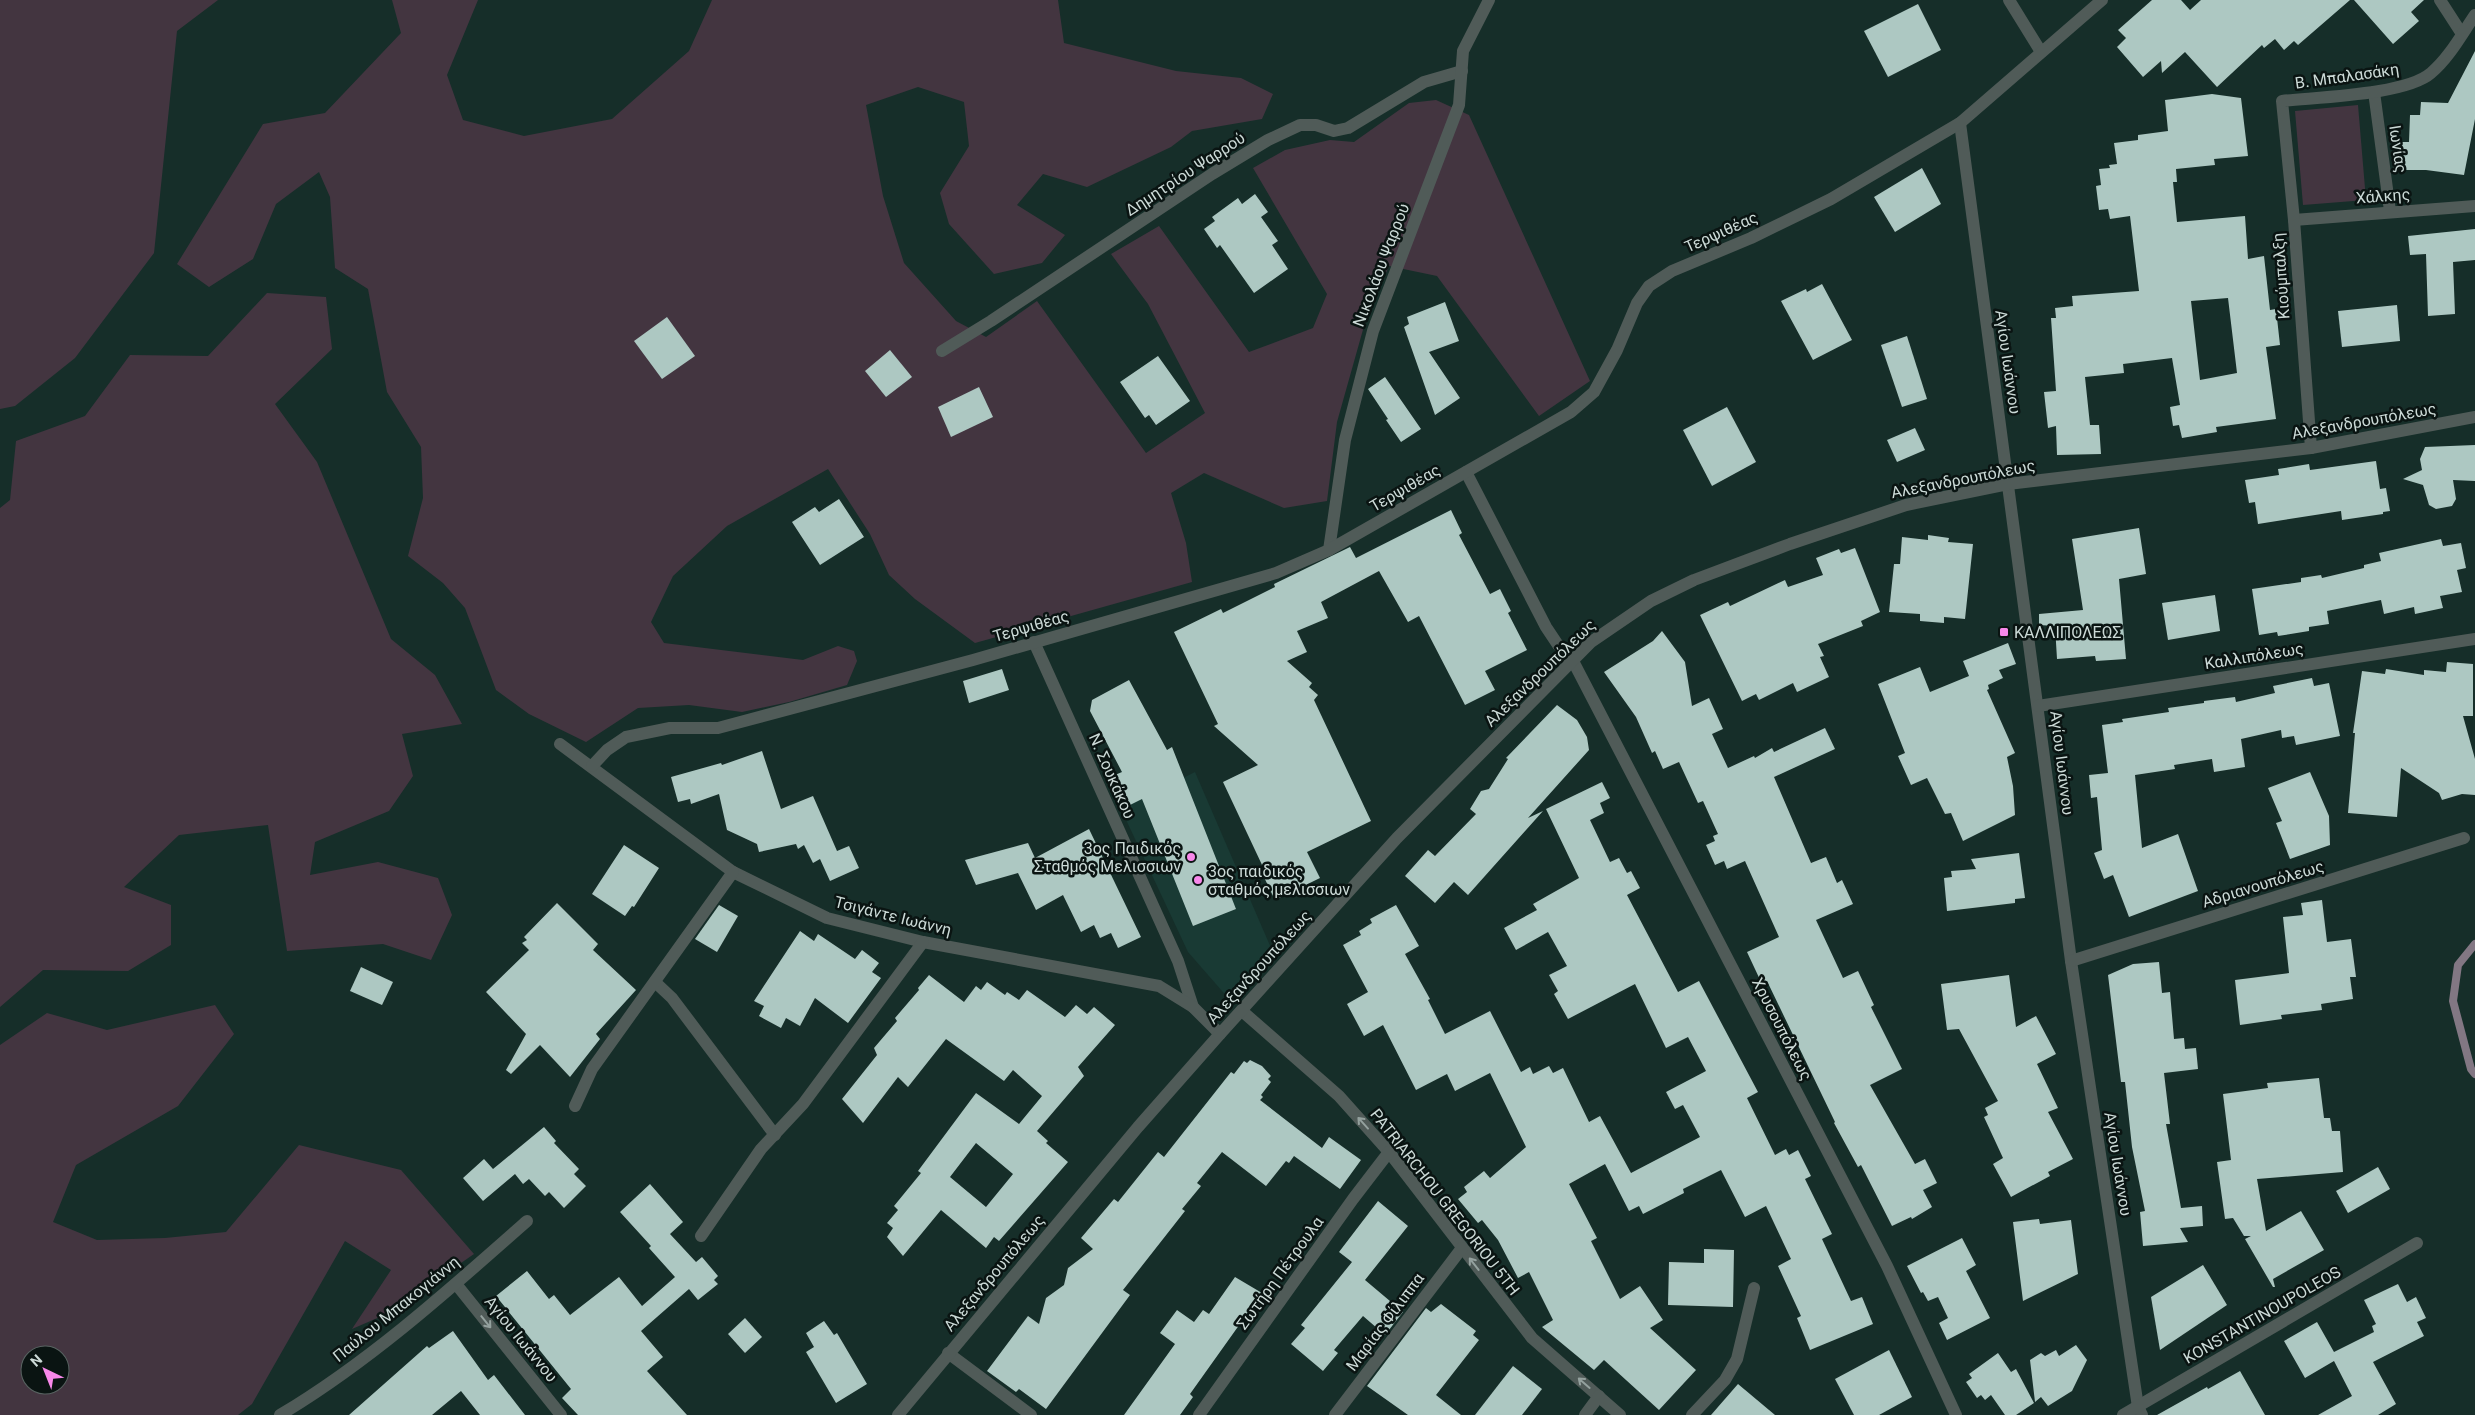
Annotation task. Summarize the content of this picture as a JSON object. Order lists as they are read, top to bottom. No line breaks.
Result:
{"streets":{"street":["Β. Μπαλασάκη","Ιωνίας","Δημητρίου Ψαρρού","Χάλκης","Τερψιθέας","Νικολάου Ψαρρού","Κιούμπαλξη","Αγίου Ιωάννου","Αλεξανδρουπόλεως","Καλλιπόλεως","Ν. Σουκάκου","Αδριανουπόλεως","Τσιγάντε Ιωάννη","Χρυσουπόλεως","PATRIARCHOU GREGORIOU 5TH","Σωτήρη Πέτρουλα","Παύλου Μπακογιάννη","KONSTANTINOUPOLEOS","Μαρίας Φίλιππα"]},"crossings":[["Β. Μπαλασάκη","Ιωνίας"],["Β. Μπαλασάκη","Κιούμπαλξη"],["Ιωνίας","Χάλκης"],["Δημητρίου Ψαρρού","Νικολάου Ψαρρού"],["Χάλκης","Κιούμπαλξη"],["Τερψιθέας","Νικολάου Ψαρρού"],["Τερψιθέας","Αγίου Ιωάννου"],["Τερψιθέας","Ν. Σουκάκου"],["Τερψιθέας","Τσιγάντε Ιωάννη"],["Τερψιθέας","Χρυσουπόλεως"],["Κιούμπαλξη","Αλεξανδρουπόλεως"],["Αγίου Ιωάννου","Αλεξανδρουπόλεως"],["Αγίου Ιωάννου","Καλλιπόλεως"],["Αγίου Ιωάννου","Αδριανουπόλεως"],["Αγίου Ιωάννου","Παύλου Μπακογιάννη"],["Αγίου Ιωάννου","KONSTANTINOUPOLEOS"],["Αλεξανδρουπόλεως","Τσιγάντε Ιωάννη"],["Αλεξανδρουπόλεως","Χρυσουπόλεως"],["Αλεξανδρουπόλεως","PATRIARCHOU GREGORIOU 5TH"],["Ν. Σουκάκου","Τσιγάντε Ιωάννη"],["PATRIARCHOU GREGORIOU 5TH","Σωτήρη Πέτρουλα"],["PATRIARCHOU GREGORIOU 5TH","Μαρίας Φίλιππα"]],"one_way":["PATRIARCHOU GREGORIOU 5TH"],"places":{"transit":["ΚΑΛΛΙΠΟΛΕΩΣ"],"other":["3ος Παιδικός Σταθμός Μελισσιων","3ος παιδικός σταθμός μελισσιων"]},"north":"top left"}
